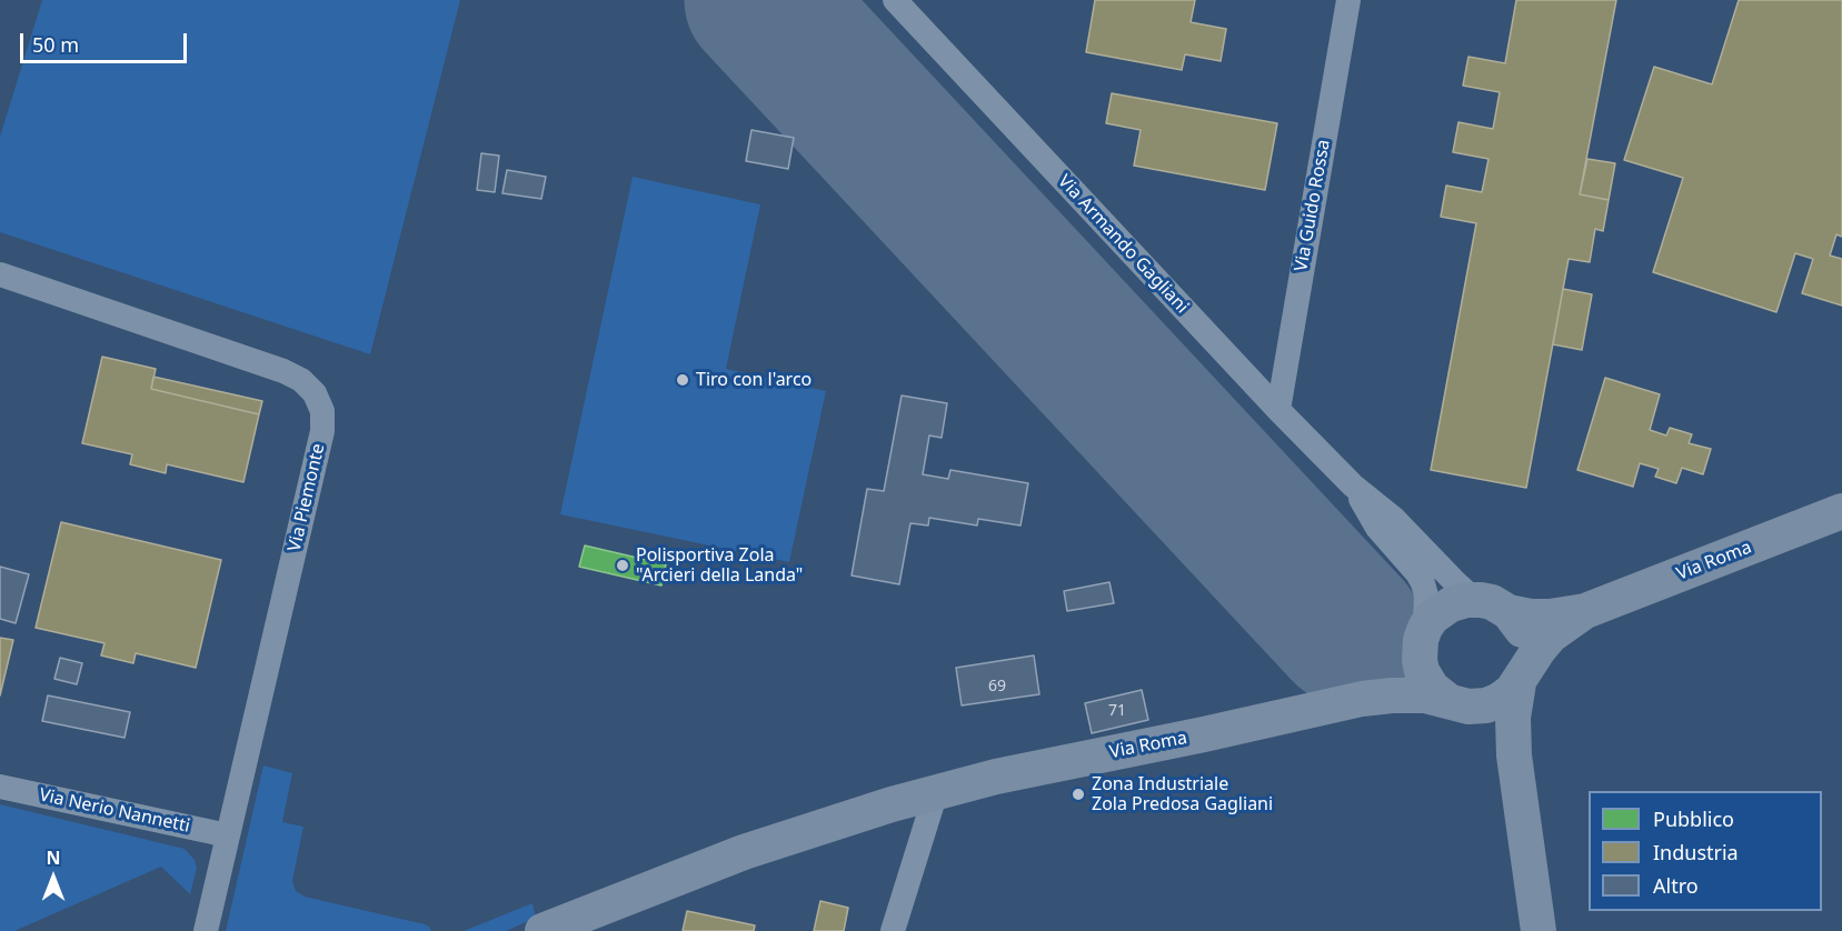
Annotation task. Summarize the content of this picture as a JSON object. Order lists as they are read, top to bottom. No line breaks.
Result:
{"streets":{"street":["Via Guido Rossa","Via Armando Gagliani","Via Piemonte","Via Roma","Via Nerio Nannetti"]},"crossings":[["Via Guido Rossa","Via Armando Gagliani"],["Via Armando Gagliani","Via Roma"],["Via Piemonte","Via Nerio Nannetti"]],"places":["Tiro con l'arco","Polisportiva Zola \"Arcieri della Landa\"","Zona Industriale Zola Predosa Gagliani"],"house_numbers":["69","71"],"legend":["Pubblico","Industria","Altro"],"scale_bar":"50 m","north":"top"}
